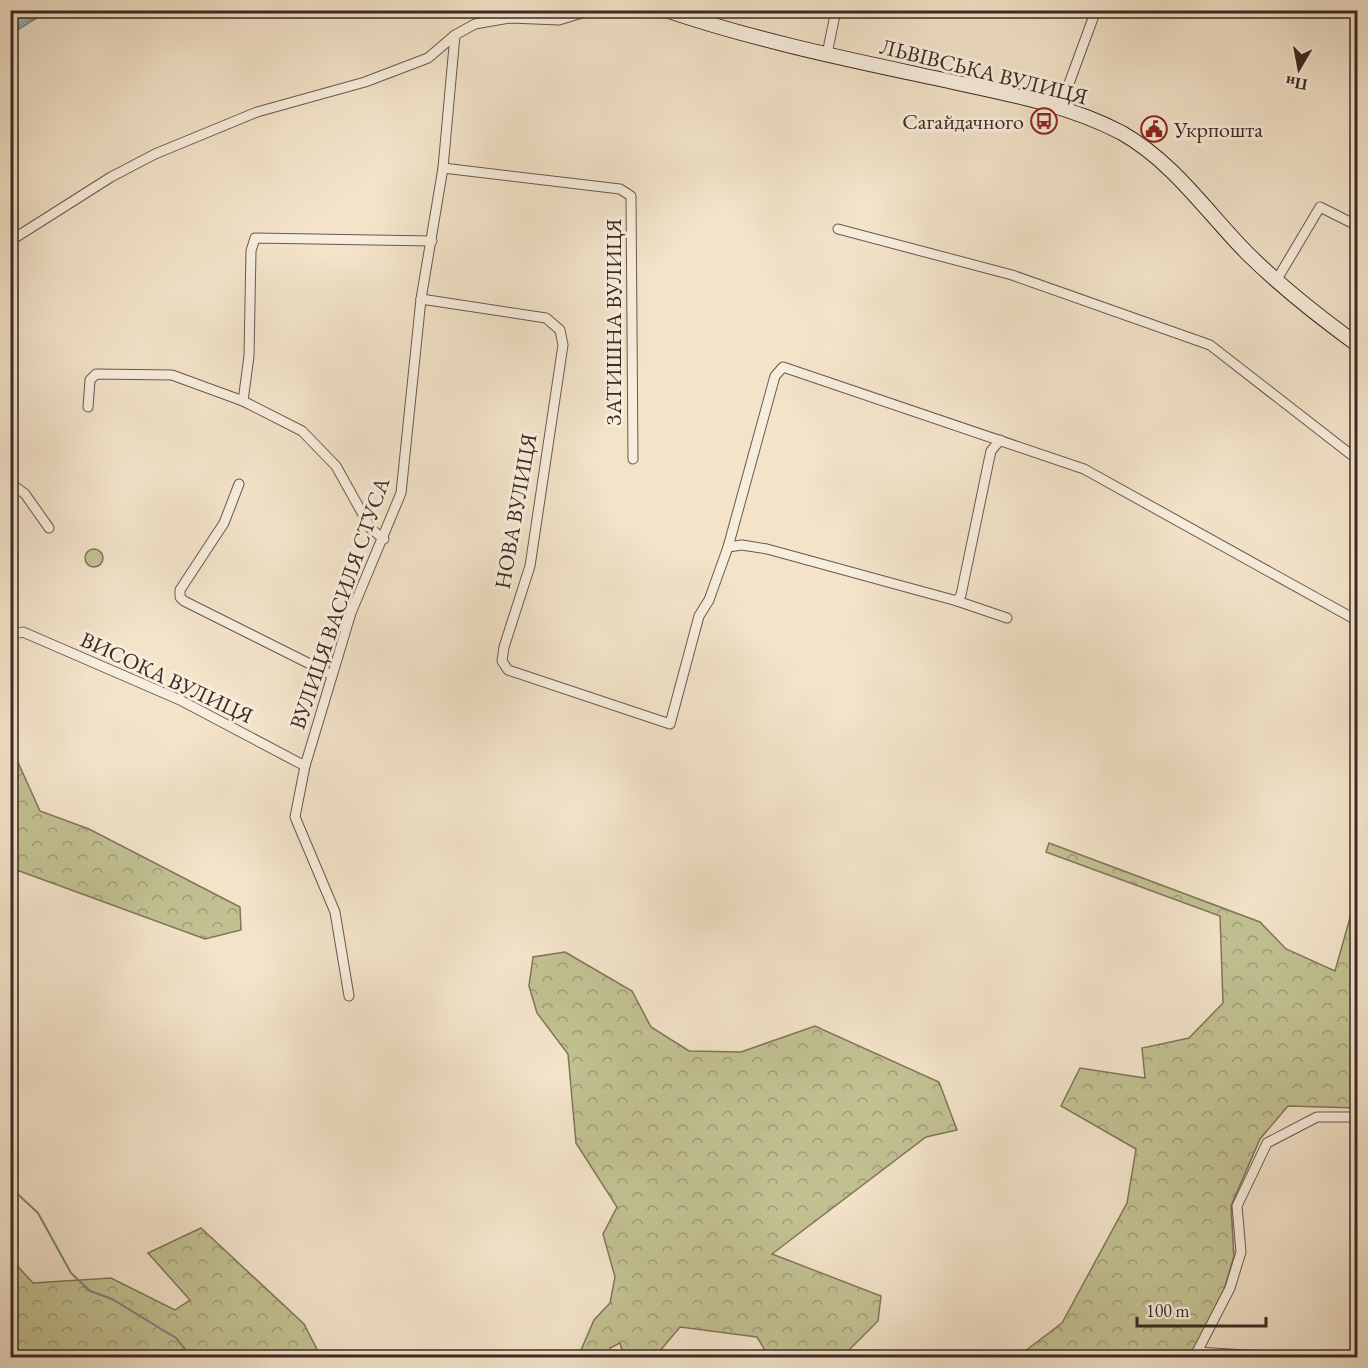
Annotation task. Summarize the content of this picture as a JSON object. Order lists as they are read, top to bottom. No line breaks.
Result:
{"streets":{"main road":["ЛЬВІВСЬКА ВУЛИЦЯ"],"street":["ЗАТИШНА ВУЛИЦЯ","НОВА ВУЛИЦЯ","ВУЛИЦЯ ВАСИЛЯ СТУСА","ВИСОКА ВУЛИЦЯ"]},"crossings":[["ЗАТИШНА ВУЛИЦЯ","ВУЛИЦЯ ВАСИЛЯ СТУСА"],["НОВА ВУЛИЦЯ","ВУЛИЦЯ ВАСИЛЯ СТУСА"],["ВУЛИЦЯ ВАСИЛЯ СТУСА","ВИСОКА ВУЛИЦЯ"]],"places":{"bus stop":["Сагайдачного"],"public building":["Укрпошта"]},"scale_bar":"100 m","north":"bottom"}
